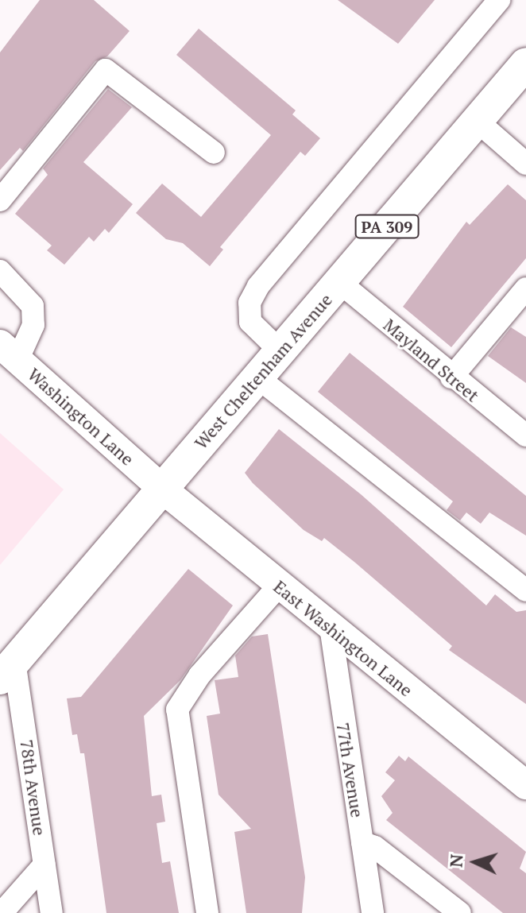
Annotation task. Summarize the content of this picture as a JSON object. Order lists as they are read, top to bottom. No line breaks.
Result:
{"streets":{"highway":["PA 309","West Cheltenham Avenue"],"main road":["Washington Lane","East Washington Lane"],"street":["Mayland Street","77th Avenue","78th Avenue"]},"crossings":[["Mayland Street","West Cheltenham Avenue"],["West Cheltenham Avenue","Washington Lane"],["West Cheltenham Avenue","East Washington Lane"],["West Cheltenham Avenue","78th Avenue"],["Washington Lane","East Washington Lane"],["East Washington Lane","77th Avenue"]],"north":"left"}
